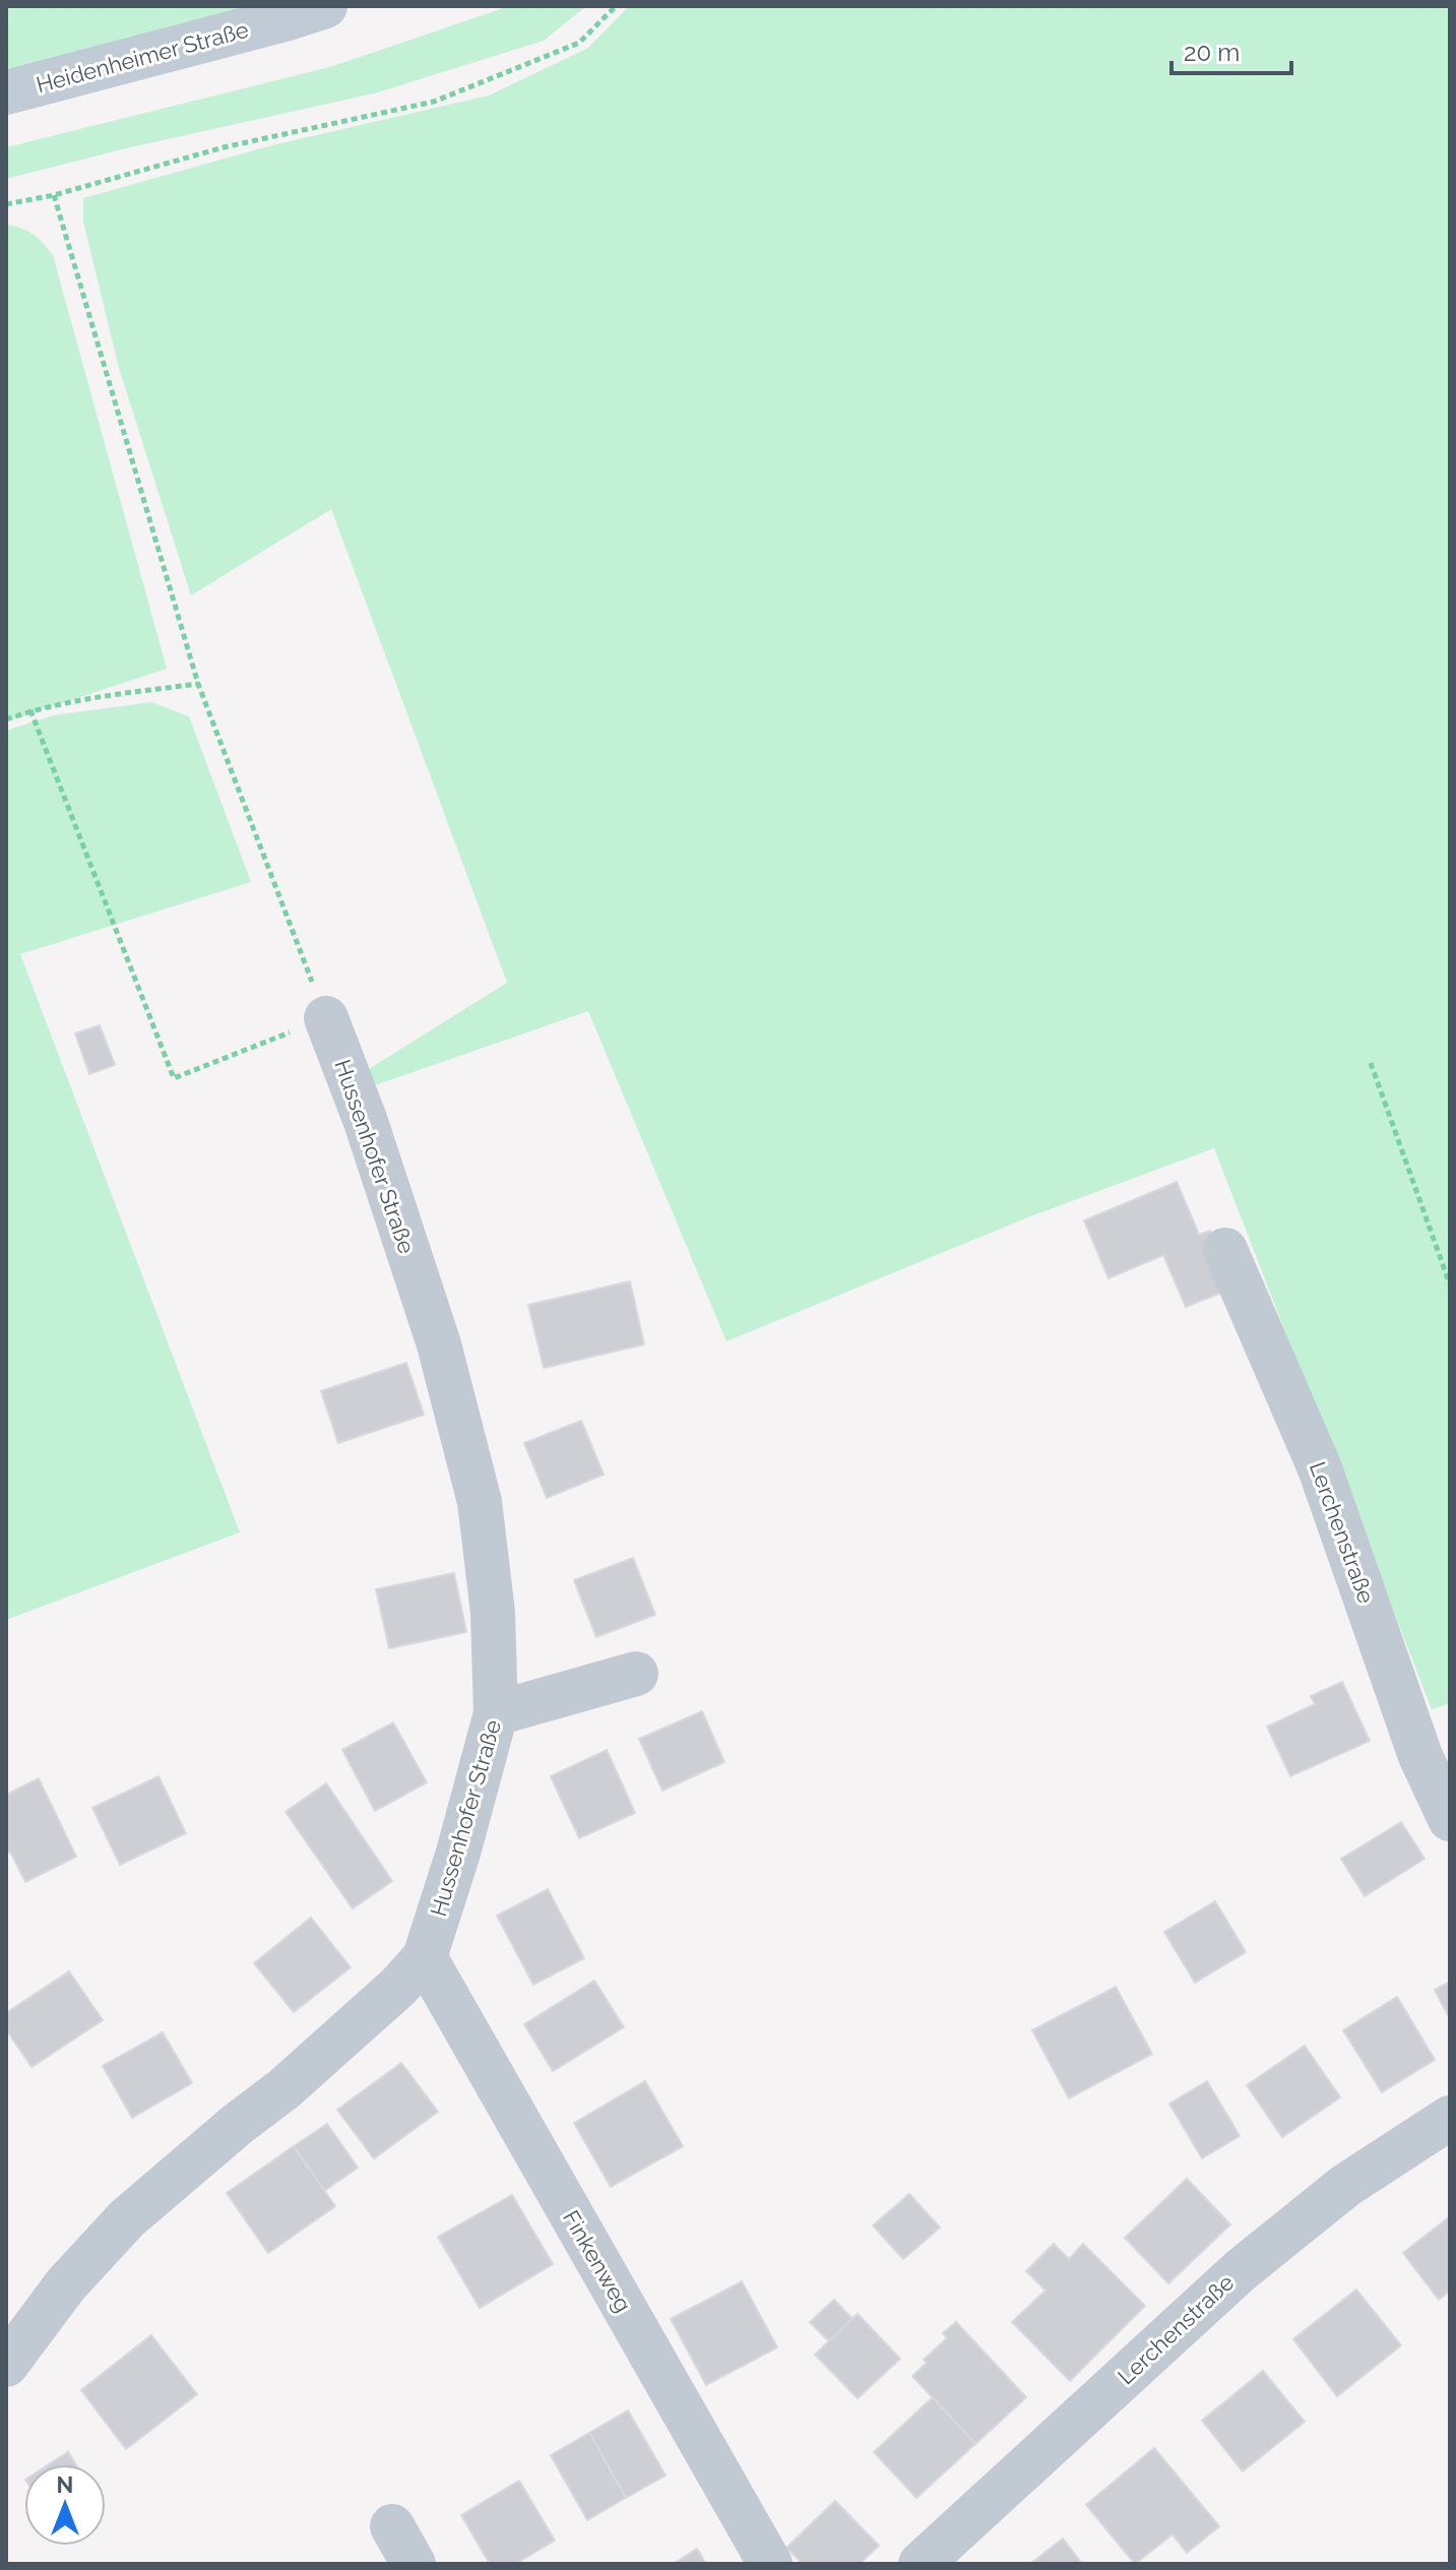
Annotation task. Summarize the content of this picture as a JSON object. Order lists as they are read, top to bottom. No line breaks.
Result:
{"streets":{"street":["Heidenheimer Straße","Hussenhofer Straße","Lerchenstraße","Finkenweg"]},"crossings":[["Hussenhofer Straße","Finkenweg"]],"scale_bar":"20 m","north":"top"}
